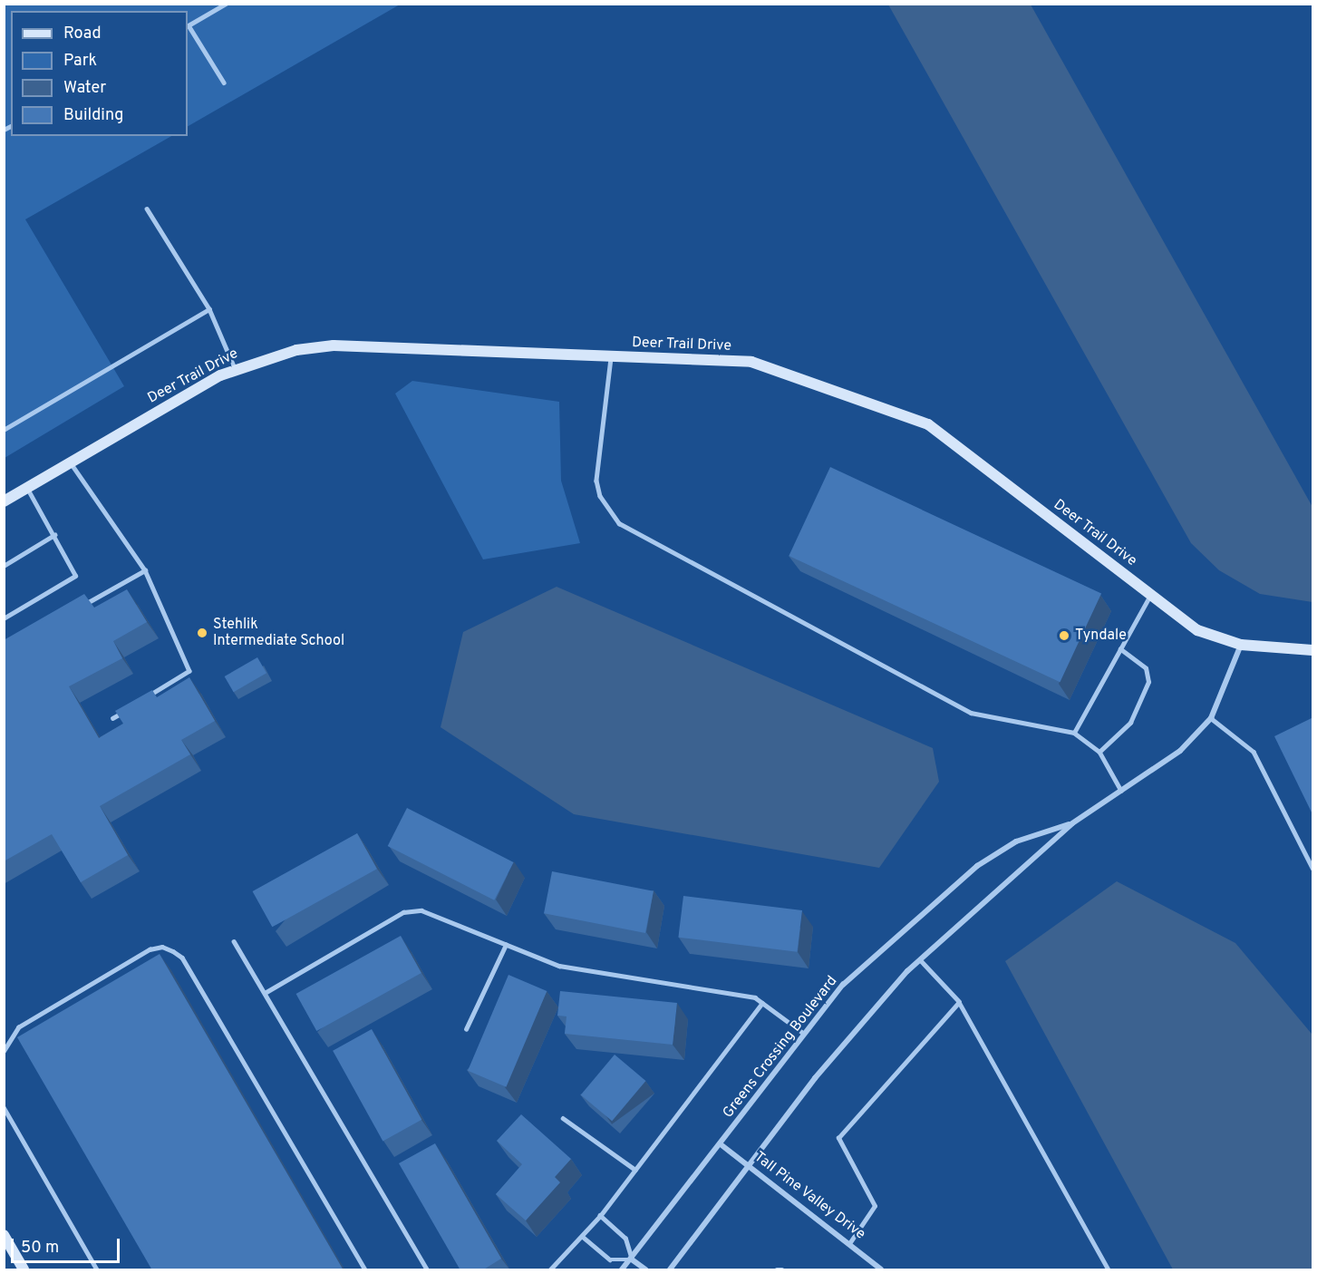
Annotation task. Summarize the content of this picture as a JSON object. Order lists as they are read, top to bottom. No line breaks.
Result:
{"streets":{"street":["Deer Trail Drive","Greens Crossing Boulevard","Tall Pine Valley Drive"]},"crossings":[["Deer Trail Drive","Greens Crossing Boulevard"],["Greens Crossing Boulevard","Tall Pine Valley Drive"]],"places":["Stehlik Intermediate School","Tyndale"],"legend":["Road","Park","Water","Building"],"scale_bar":"50 m"}
